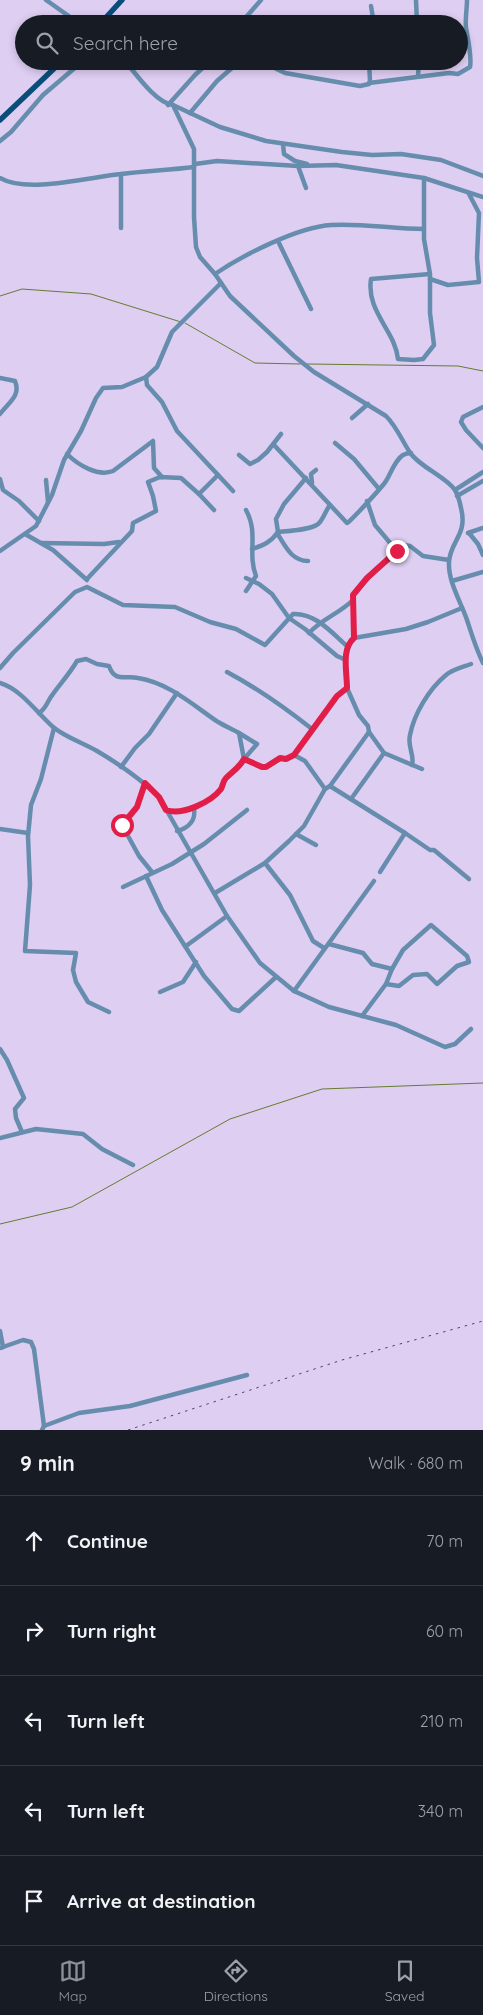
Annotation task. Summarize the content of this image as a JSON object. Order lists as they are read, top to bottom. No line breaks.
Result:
{"page":{"search":"Search here","heading":["9 min","Walk · 680 m"],"list":[["Continue","70 m"],["Turn right","60 m"],["Turn left","210 m"],["Turn left","340 m"],"Arrive at destination"],"nav":["Map","Directions","Saved"]}}
